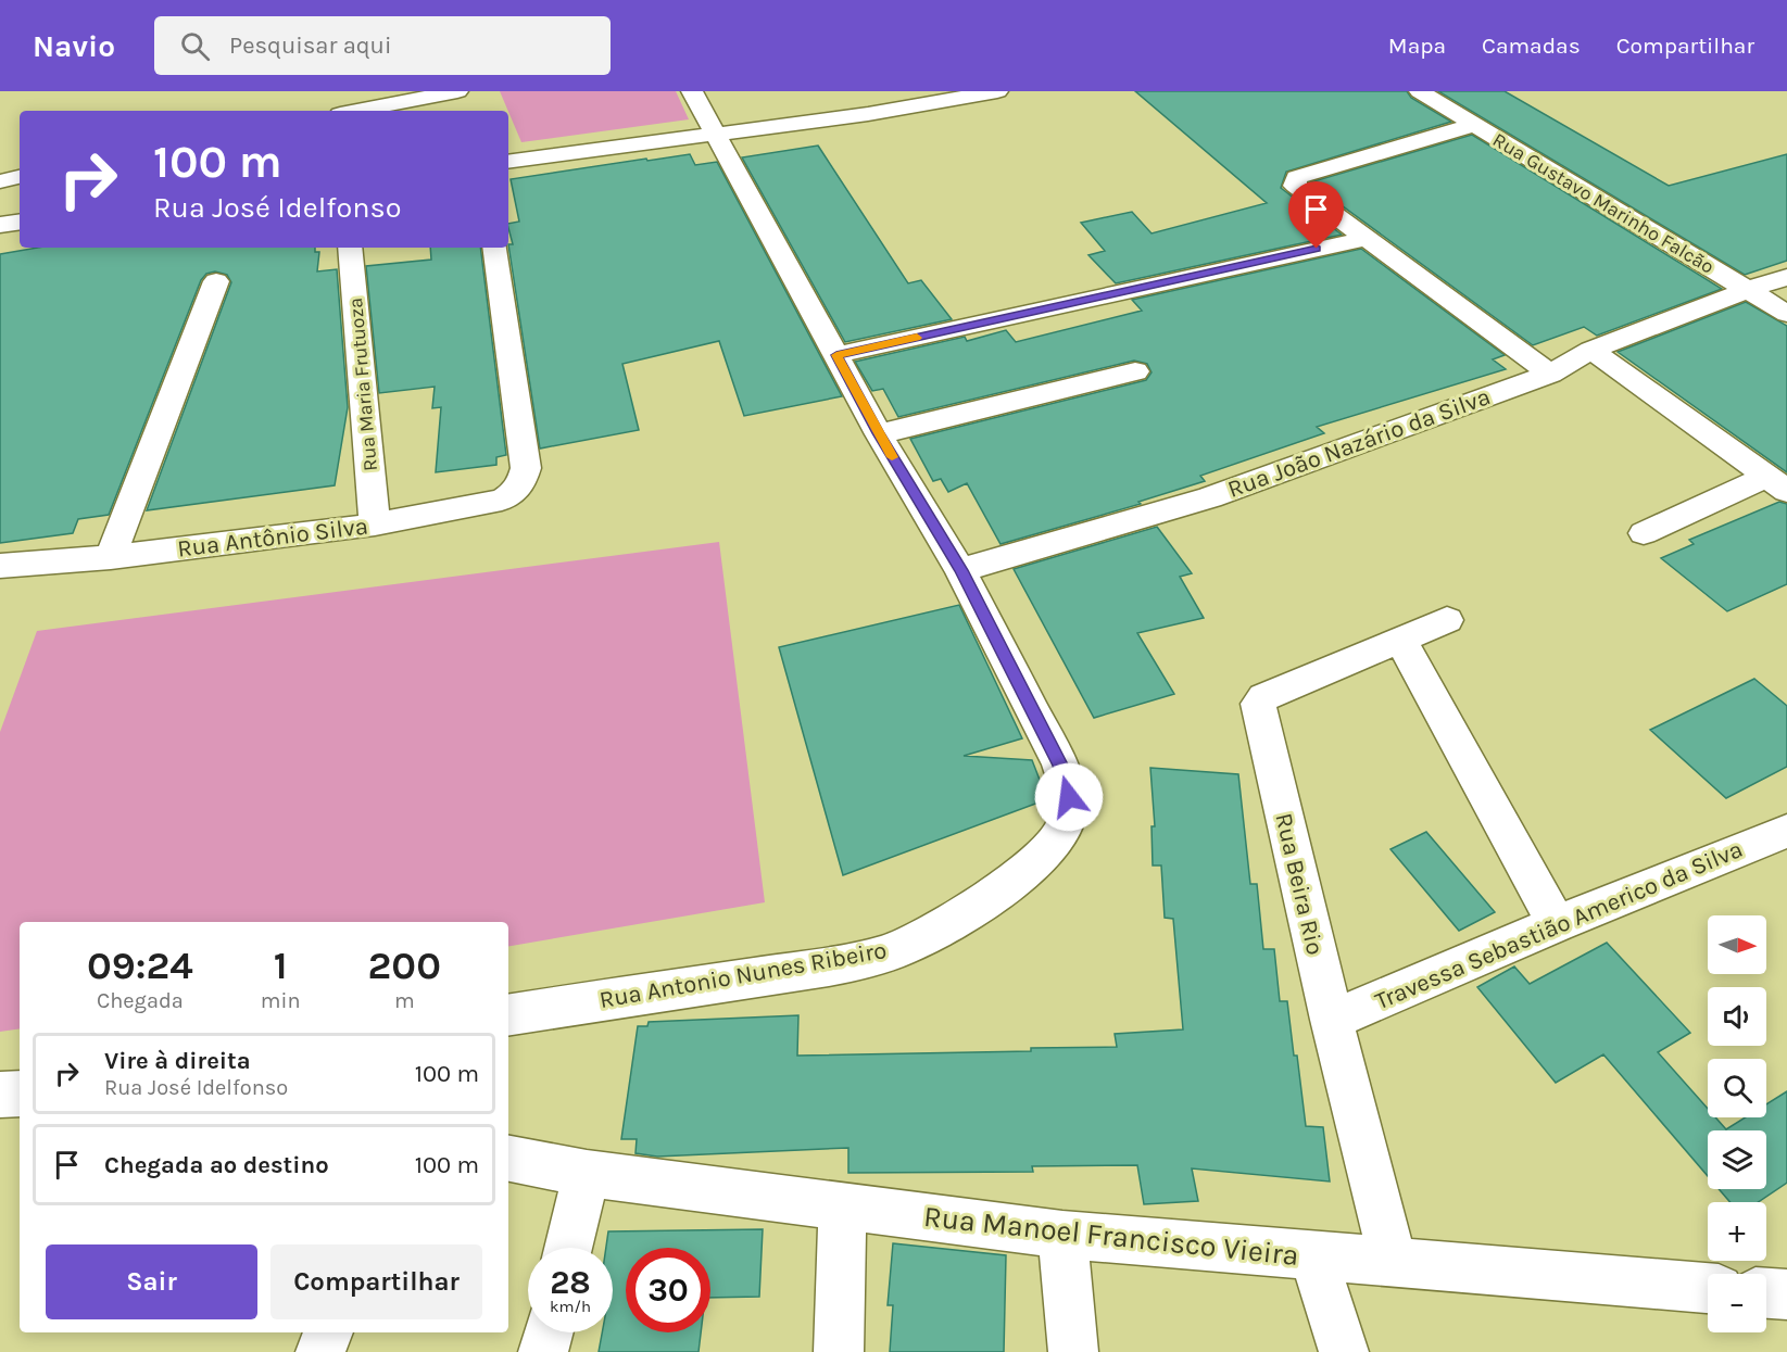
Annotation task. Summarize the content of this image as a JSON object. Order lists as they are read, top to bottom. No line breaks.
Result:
{"streets":{"street":["Rua Gustavo Marinho Falcão","Rua Maria Frutuoza","Rua João Nazário da Silva","Rua Antônio Silva","Rua Beira Rio","Travessa Sebastião Americo da Silva","Rua Antonio Nunes Ribeiro","Rua Manoel Francisco Vieira"]},"crossings":[["Rua Gustavo Marinho Falcão","Rua João Nazário da Silva"],["Rua Maria Frutuoza","Rua Antônio Silva"],["Rua João Nazário da Silva","Rua Antonio Nunes Ribeiro"],["Rua Beira Rio","Travessa Sebastião Americo da Silva"],["Rua Beira Rio","Rua Manoel Francisco Vieira"]],"north":"right","page":{"header":"Navio","search":"Pesquisar aqui","nav":["Mapa","Camadas","Compartilhar"],"turn":["100 m","Rua José Idelfonso"],"map_buttons":["+","−"],"eta":["09:24","Chegada","1","min","200","m"],"list":[{"name":"Vire à direita","note":"Rua José Idelfonso","value":"100 m"},{"name":"Chegada ao destino","value":"100 m"}],"buttons":["Sair","Compartilhar"],"speed":"28 km/h","limit":"30"}}
